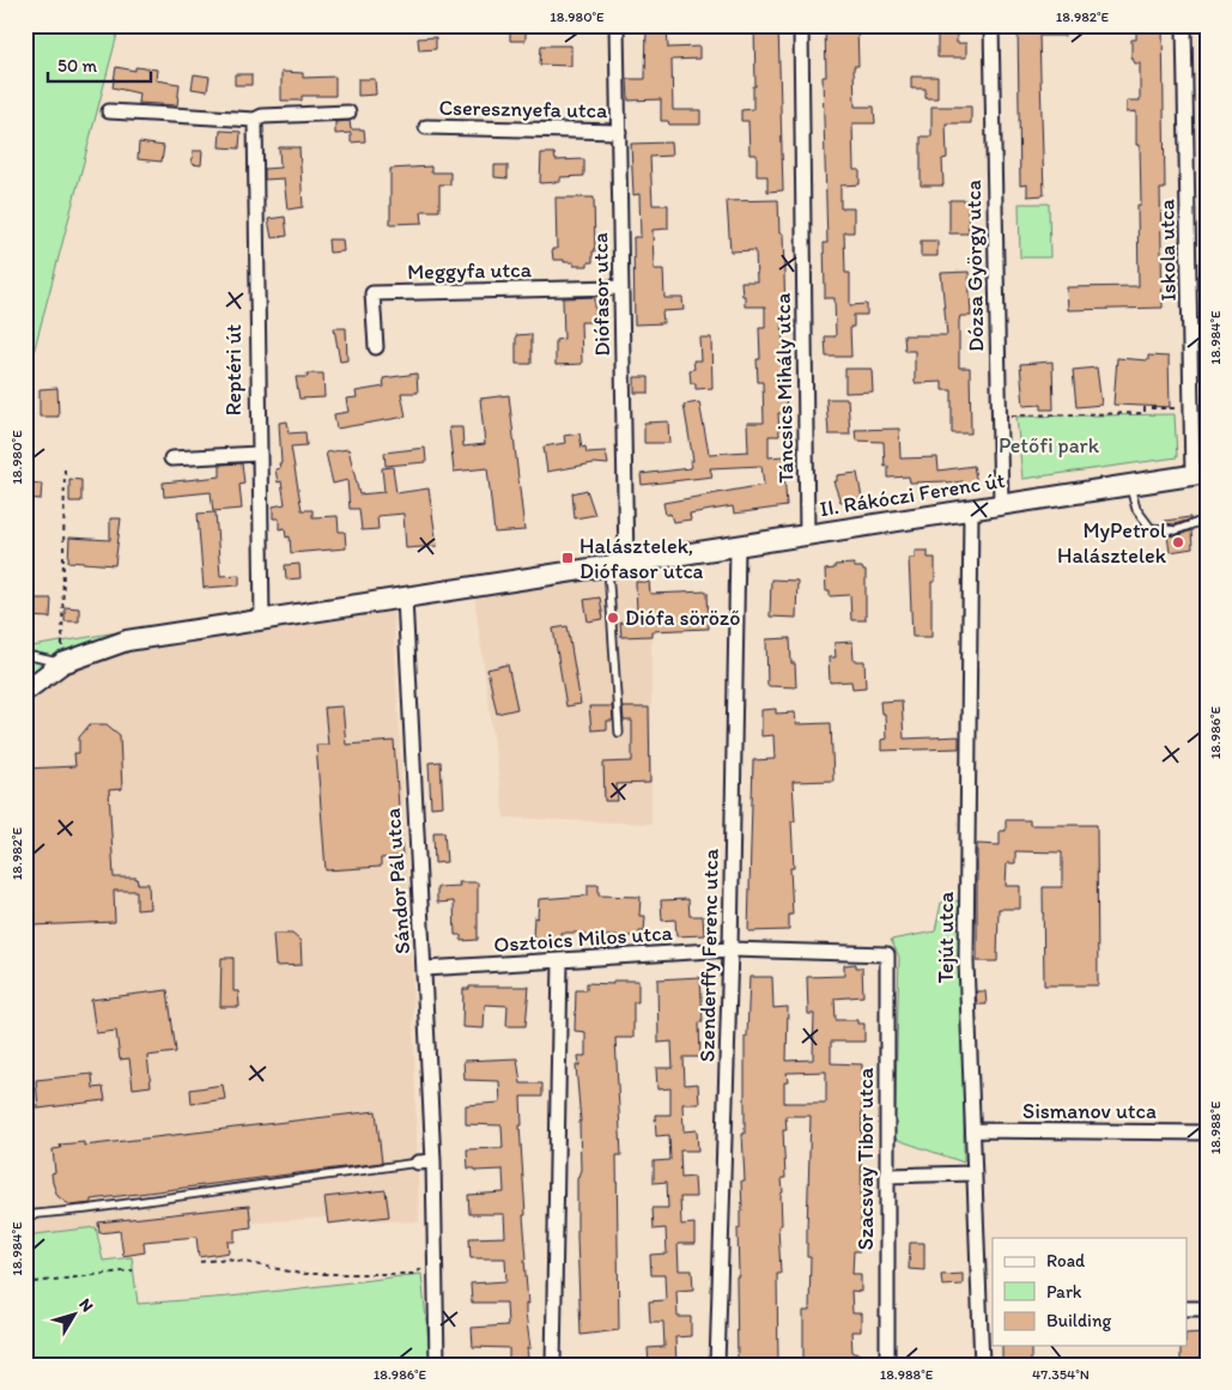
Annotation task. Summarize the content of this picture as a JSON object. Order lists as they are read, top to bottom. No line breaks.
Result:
{"streets":{"main road":["II. Rákóczi Ferenc út"],"street":["Cseresznyefa utca","Iskola utca","Dózsa György utca","Meggyfa utca","Diófasor utca","Reptéri út","Táncsics Mihály utca","Sándor Pál utca","Tejút utca","Osztoics Milos utca","Szenderffy Ferenc utca","Sismanov utca","Szacsvay Tibor utca"]},"crossings":[["Cseresznyefa utca","Diófasor utca"],["Iskola utca","II. Rákóczi Ferenc út"],["Dózsa György utca","II. Rákóczi Ferenc út"],["Meggyfa utca","Diófasor utca"],["Diófasor utca","II. Rákóczi Ferenc út"],["Táncsics Mihály utca","II. Rákóczi Ferenc út"],["II. Rákóczi Ferenc út","Tejút utca"],["II. Rákóczi Ferenc út","Szenderffy Ferenc utca"],["Sándor Pál utca","Osztoics Milos utca"],["Tejút utca","Sismanov utca"],["Osztoics Milos utca","Szenderffy Ferenc utca"],["Osztoics Milos utca","Szacsvay Tibor utca"]],"parks":["Petőfi park"],"places":{"other":["MyPetrol Halásztelek","Diófa söröző"],"transit":["Halásztelek, Diófasor utca"]},"legend":["Road","Park","Building"],"scale_bar":"50 m","north":"top right","coordinates":["18.980°E","18.982°E","18.984°E","18.986°E","18.988°E","47.354°N"]}
